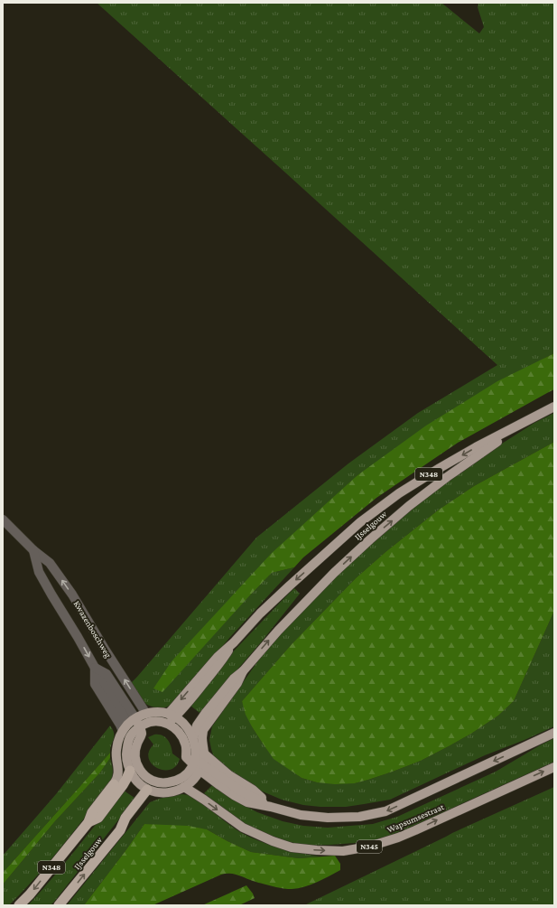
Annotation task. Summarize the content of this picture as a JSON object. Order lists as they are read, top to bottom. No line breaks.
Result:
{"streets":{"highway":["N348","IJsselgouw"],"main road":["Wapsumsestraat","N345"],"street":["Kwazenboschweg"]},"crossings":[["IJsselgouw","Wapsumsestraat"]]}
